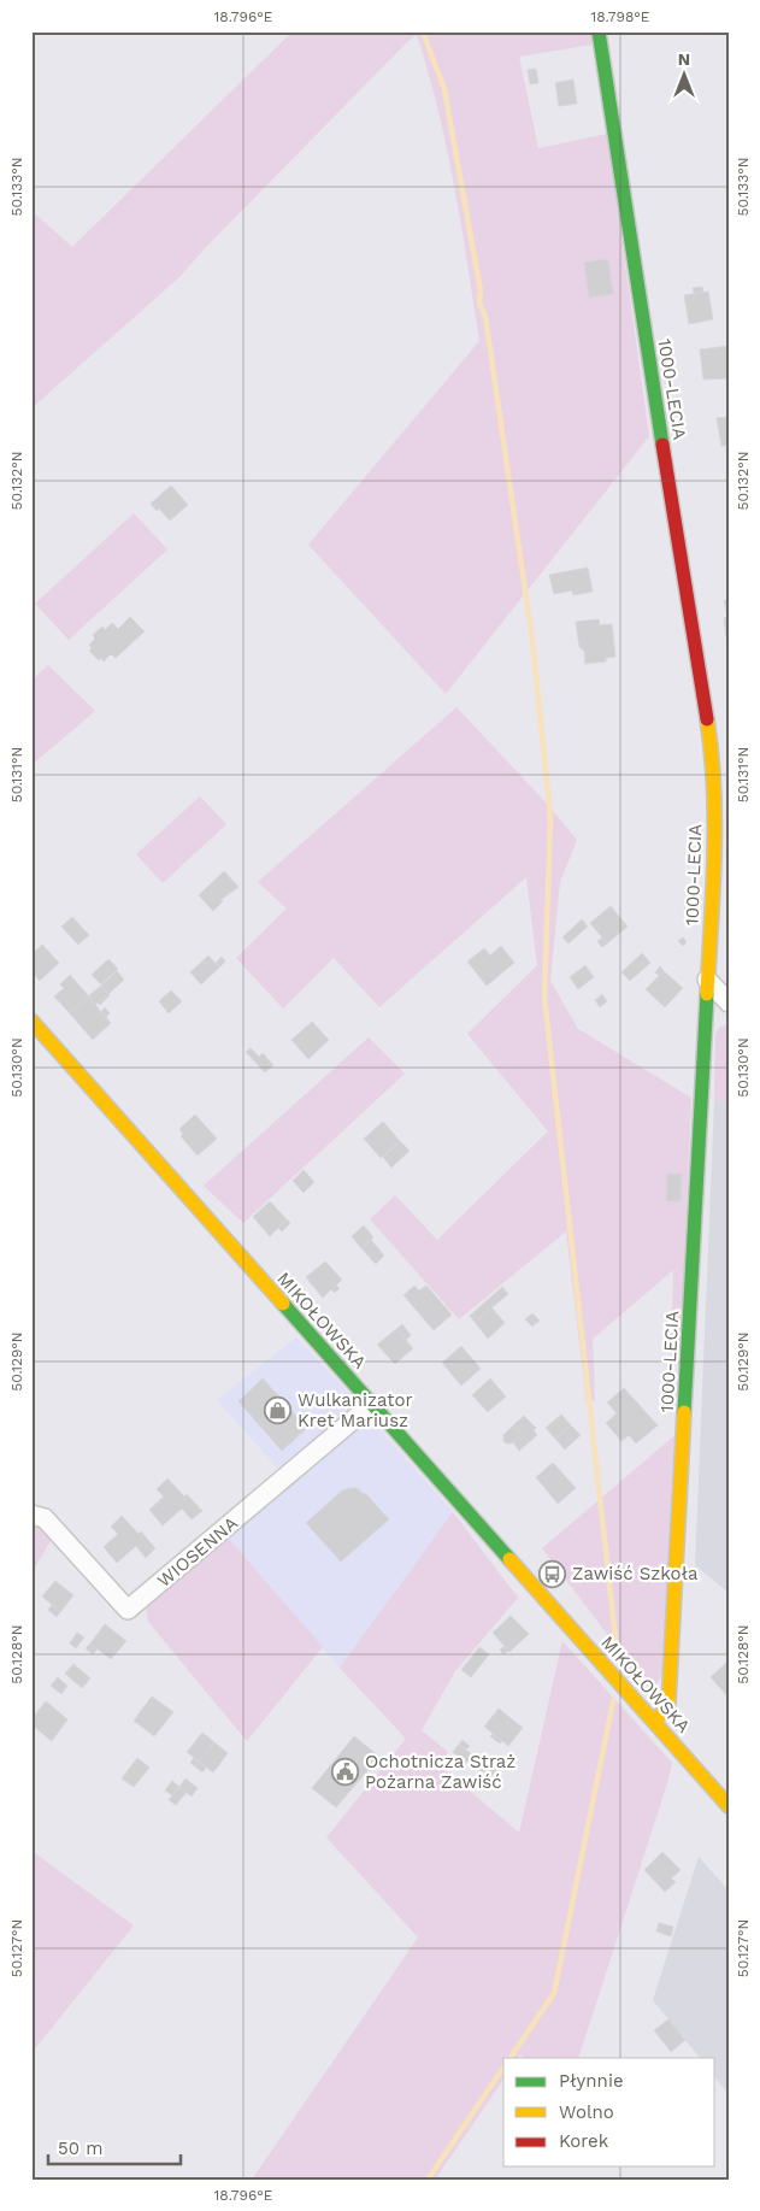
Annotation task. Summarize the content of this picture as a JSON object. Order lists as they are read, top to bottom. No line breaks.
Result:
{"streets":{"street":["1000-LECIA","MIKOŁOWSKA","WIOSENNA"]},"crossings":[["1000-LECIA","MIKOŁOWSKA"],["MIKOŁOWSKA","WIOSENNA"]],"places":{"shop":["Wulkanizator Kret Mariusz"],"bus stop":["Zawiść Szkoła"],"public building":["Ochotnicza Straż Pożarna Zawiść"]},"legend":["Płynnie","Wolno","Korek"],"scale_bar":"50 m","north":"top","coordinates":["18.796°E","18.798°E","50.133°N","50.132°N","50.131°N","50.130°N","50.129°N","50.128°N","50.127°N"]}
